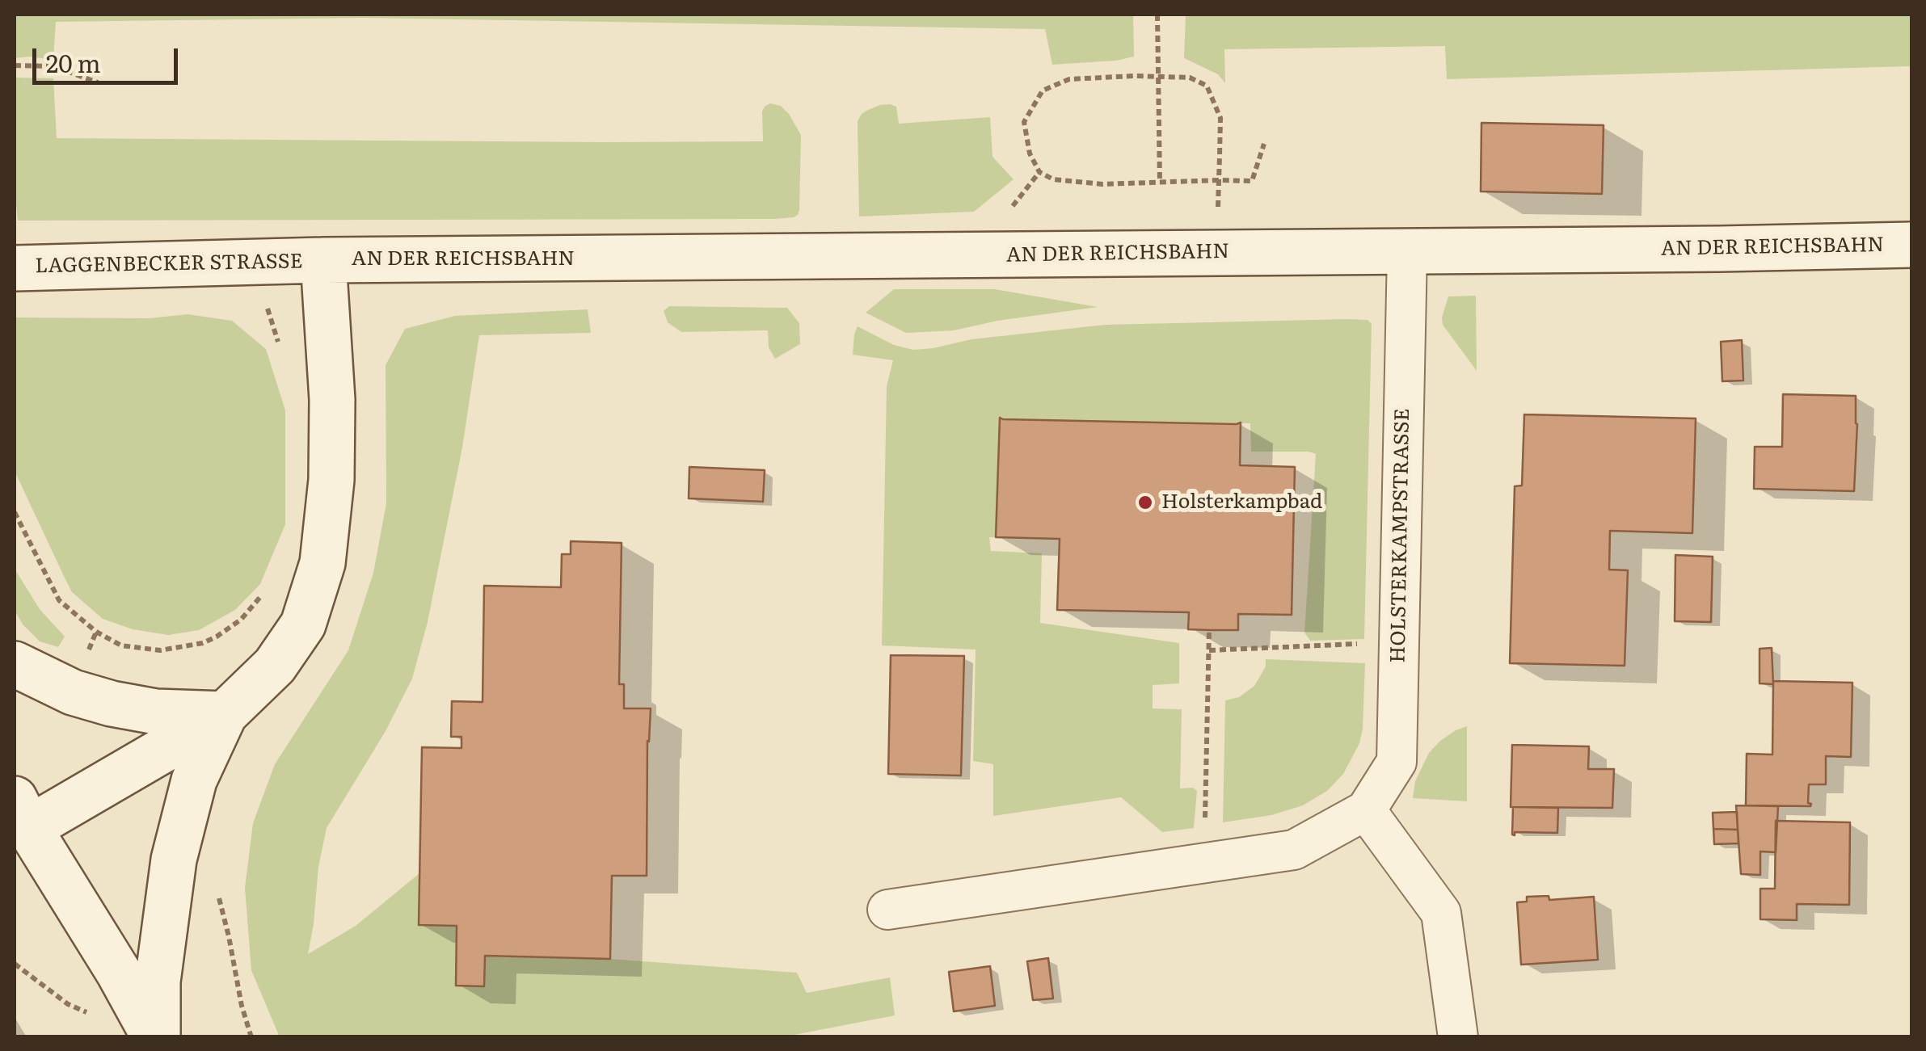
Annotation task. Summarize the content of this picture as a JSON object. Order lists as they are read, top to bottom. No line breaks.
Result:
{"streets":{"street":["AN DER REICHSBAHN","LAGGENBECKER STRASSE","HOLSTERKAMPSTRASSE"]},"crossings":[["AN DER REICHSBAHN","LAGGENBECKER STRASSE"],["AN DER REICHSBAHN","HOLSTERKAMPSTRASSE"]],"places":["Holsterkampbad"],"scale_bar":"20 m"}
